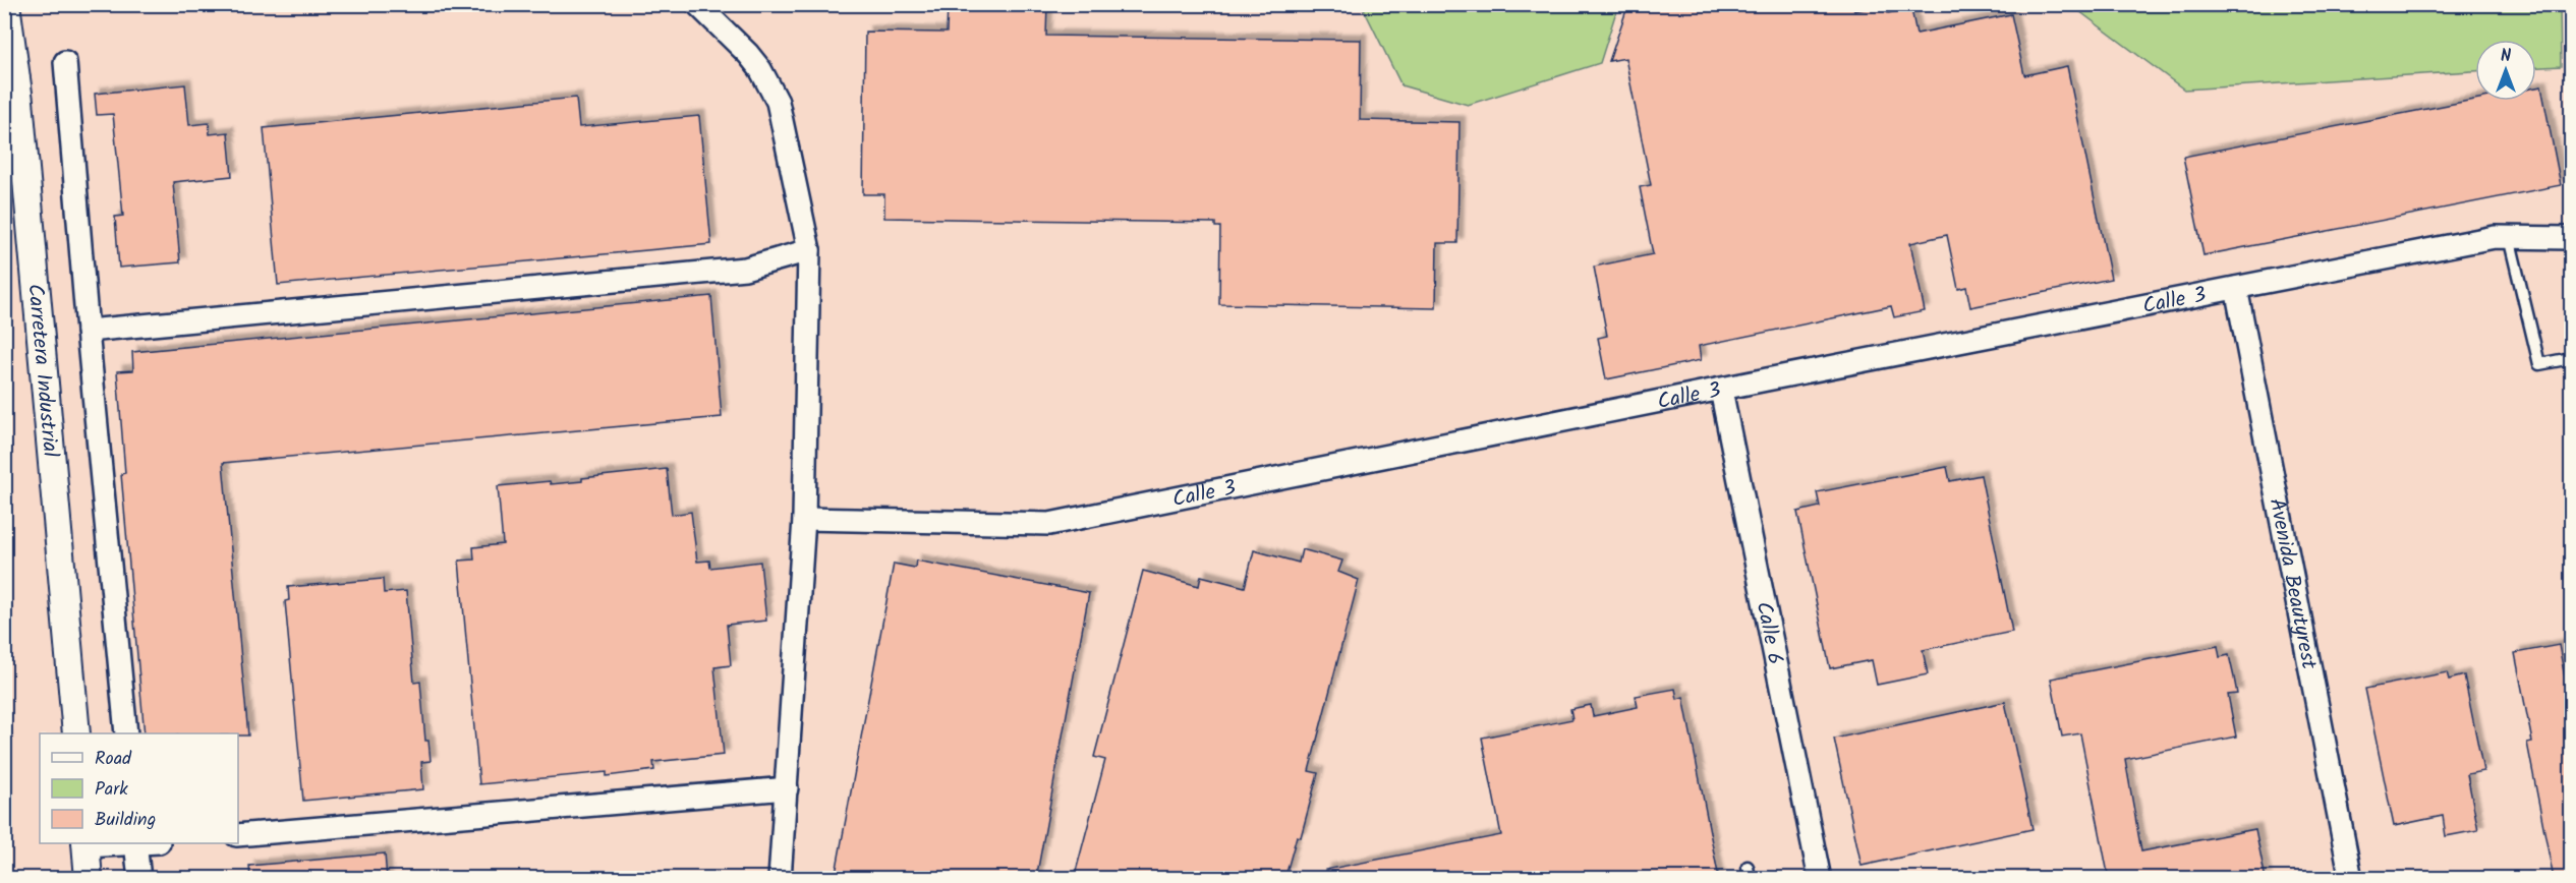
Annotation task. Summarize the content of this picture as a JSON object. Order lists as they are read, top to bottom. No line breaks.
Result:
{"streets":{"street":["Calle 3","Carretera Industrial","Avenida Beautyrest","Calle 6"]},"crossings":[["Calle 3","Avenida Beautyrest"],["Calle 3","Calle 6"]],"legend":["Road","Park","Building"],"north":"top"}
